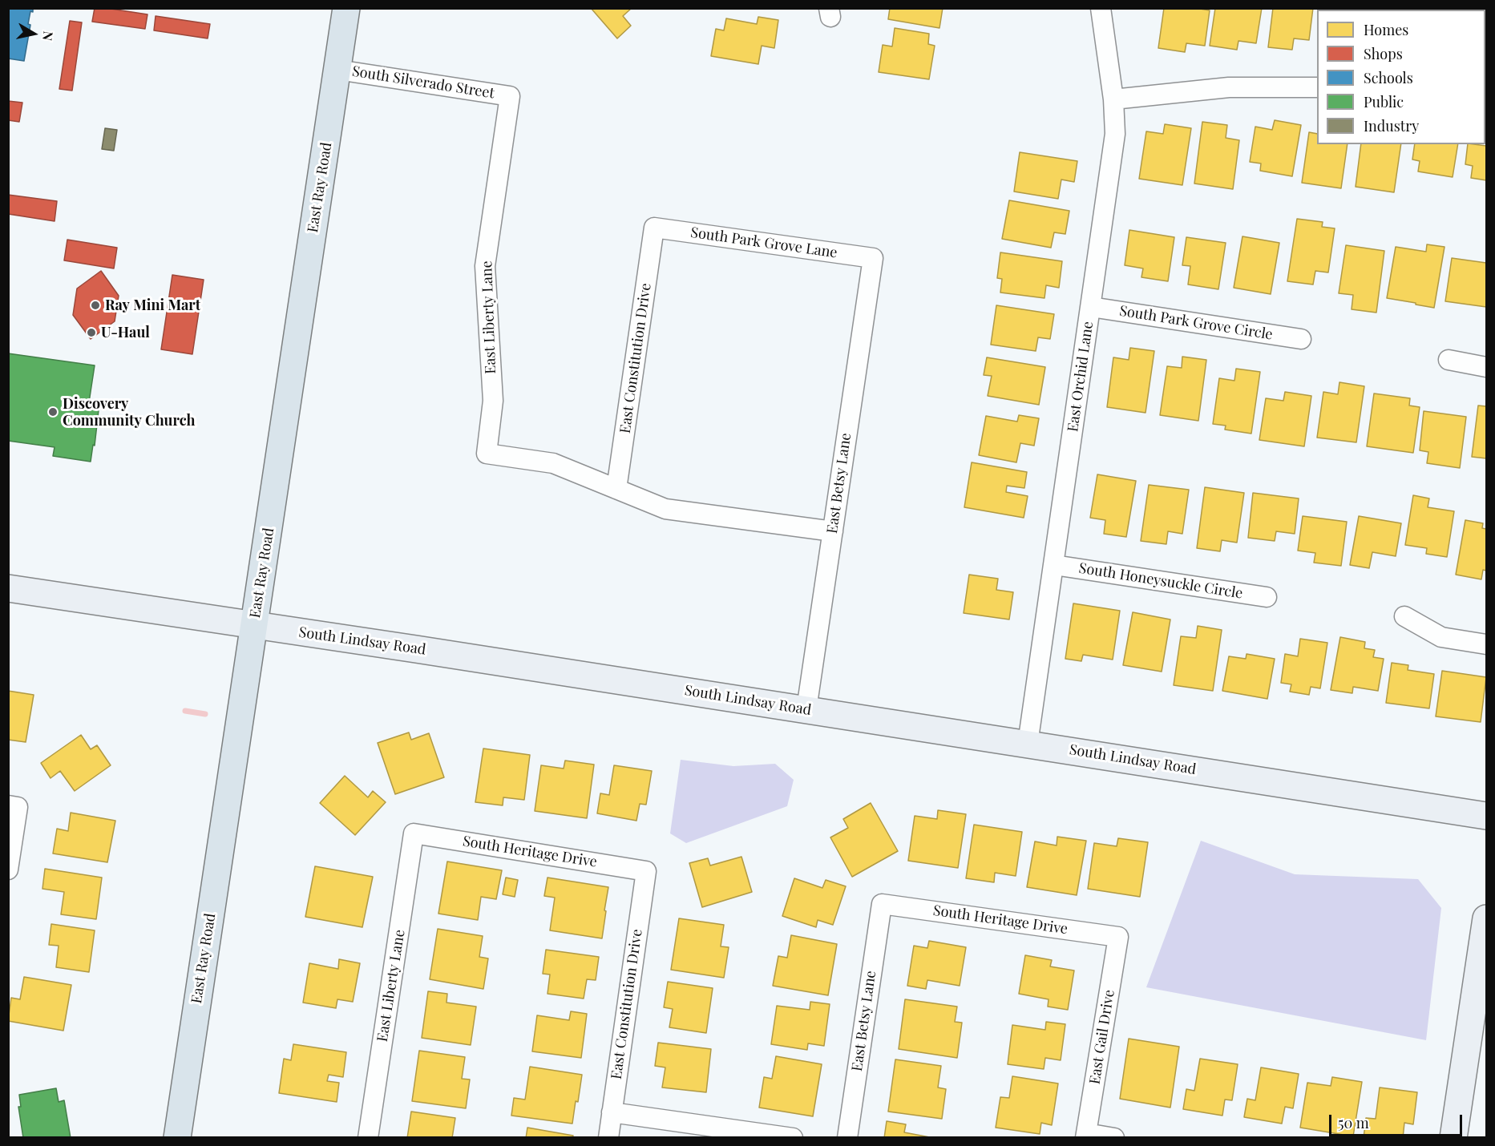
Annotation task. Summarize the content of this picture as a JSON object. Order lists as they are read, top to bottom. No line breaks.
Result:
{"streets":{"main road":["East Ray Road","South Lindsay Road"],"street":["South Silverado Street","South Park Grove Lane","East Liberty Lane","South Park Grove Circle","East Constitution Drive","East Orchid Lane","East Betsy Lane","South Honeysuckle Circle","South Heritage Drive","East Gail Drive"]},"crossings":[["South Silverado Street","East Ray Road"],["South Silverado Street","East Liberty Lane"],["East Ray Road","South Lindsay Road"],["South Park Grove Lane","East Constitution Drive"],["South Park Grove Lane","East Betsy Lane"],["East Liberty Lane","East Constitution Drive"],["East Liberty Lane","South Heritage Drive"],["South Park Grove Circle","East Orchid Lane"],["East Constitution Drive","South Heritage Drive"],["East Orchid Lane","South Honeysuckle Circle"],["East Orchid Lane","South Lindsay Road"],["East Betsy Lane","South Lindsay Road"],["East Betsy Lane","South Heritage Drive"],["South Heritage Drive","East Gail Drive"]],"places":["Ray Mini Mart","U-Haul","Discovery Community Church"],"legend":["Homes","Shops","Schools","Public","Industry"],"scale_bar":"50 m","north":"right"}
